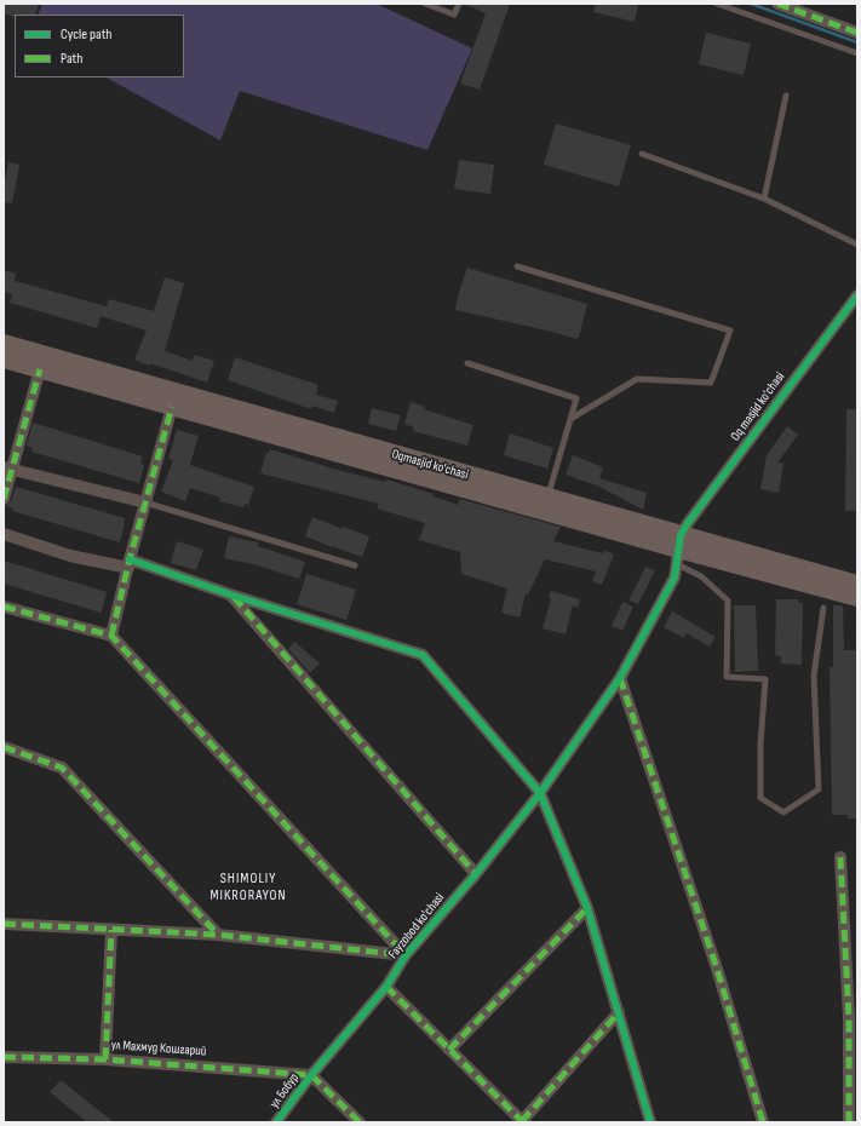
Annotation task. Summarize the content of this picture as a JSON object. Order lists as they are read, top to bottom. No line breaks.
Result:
{"streets":{"main road":["Oqmasjid ko'chasi"],"street":["Oq masjid ko'chasi","Fayzobod ko'chasi","ул Махмуд Кошгарий","ул Бобур"]},"crossings":[["Oq masjid ko'chasi","Oqmasjid ko'chasi"],["Oq masjid ko'chasi","Fayzobod ko'chasi"],["Oqmasjid ko'chasi","Fayzobod ko'chasi"],["Fayzobod ko'chasi","ул Махмуд Кошгарий"],["Fayzobod ko'chasi","ул Бобур"],["ул Махмуд Кошгарий","ул Бобур"]],"districts":["SHIMOLIY MIKRORAYON"],"legend":["Cycle path","Path"]}
